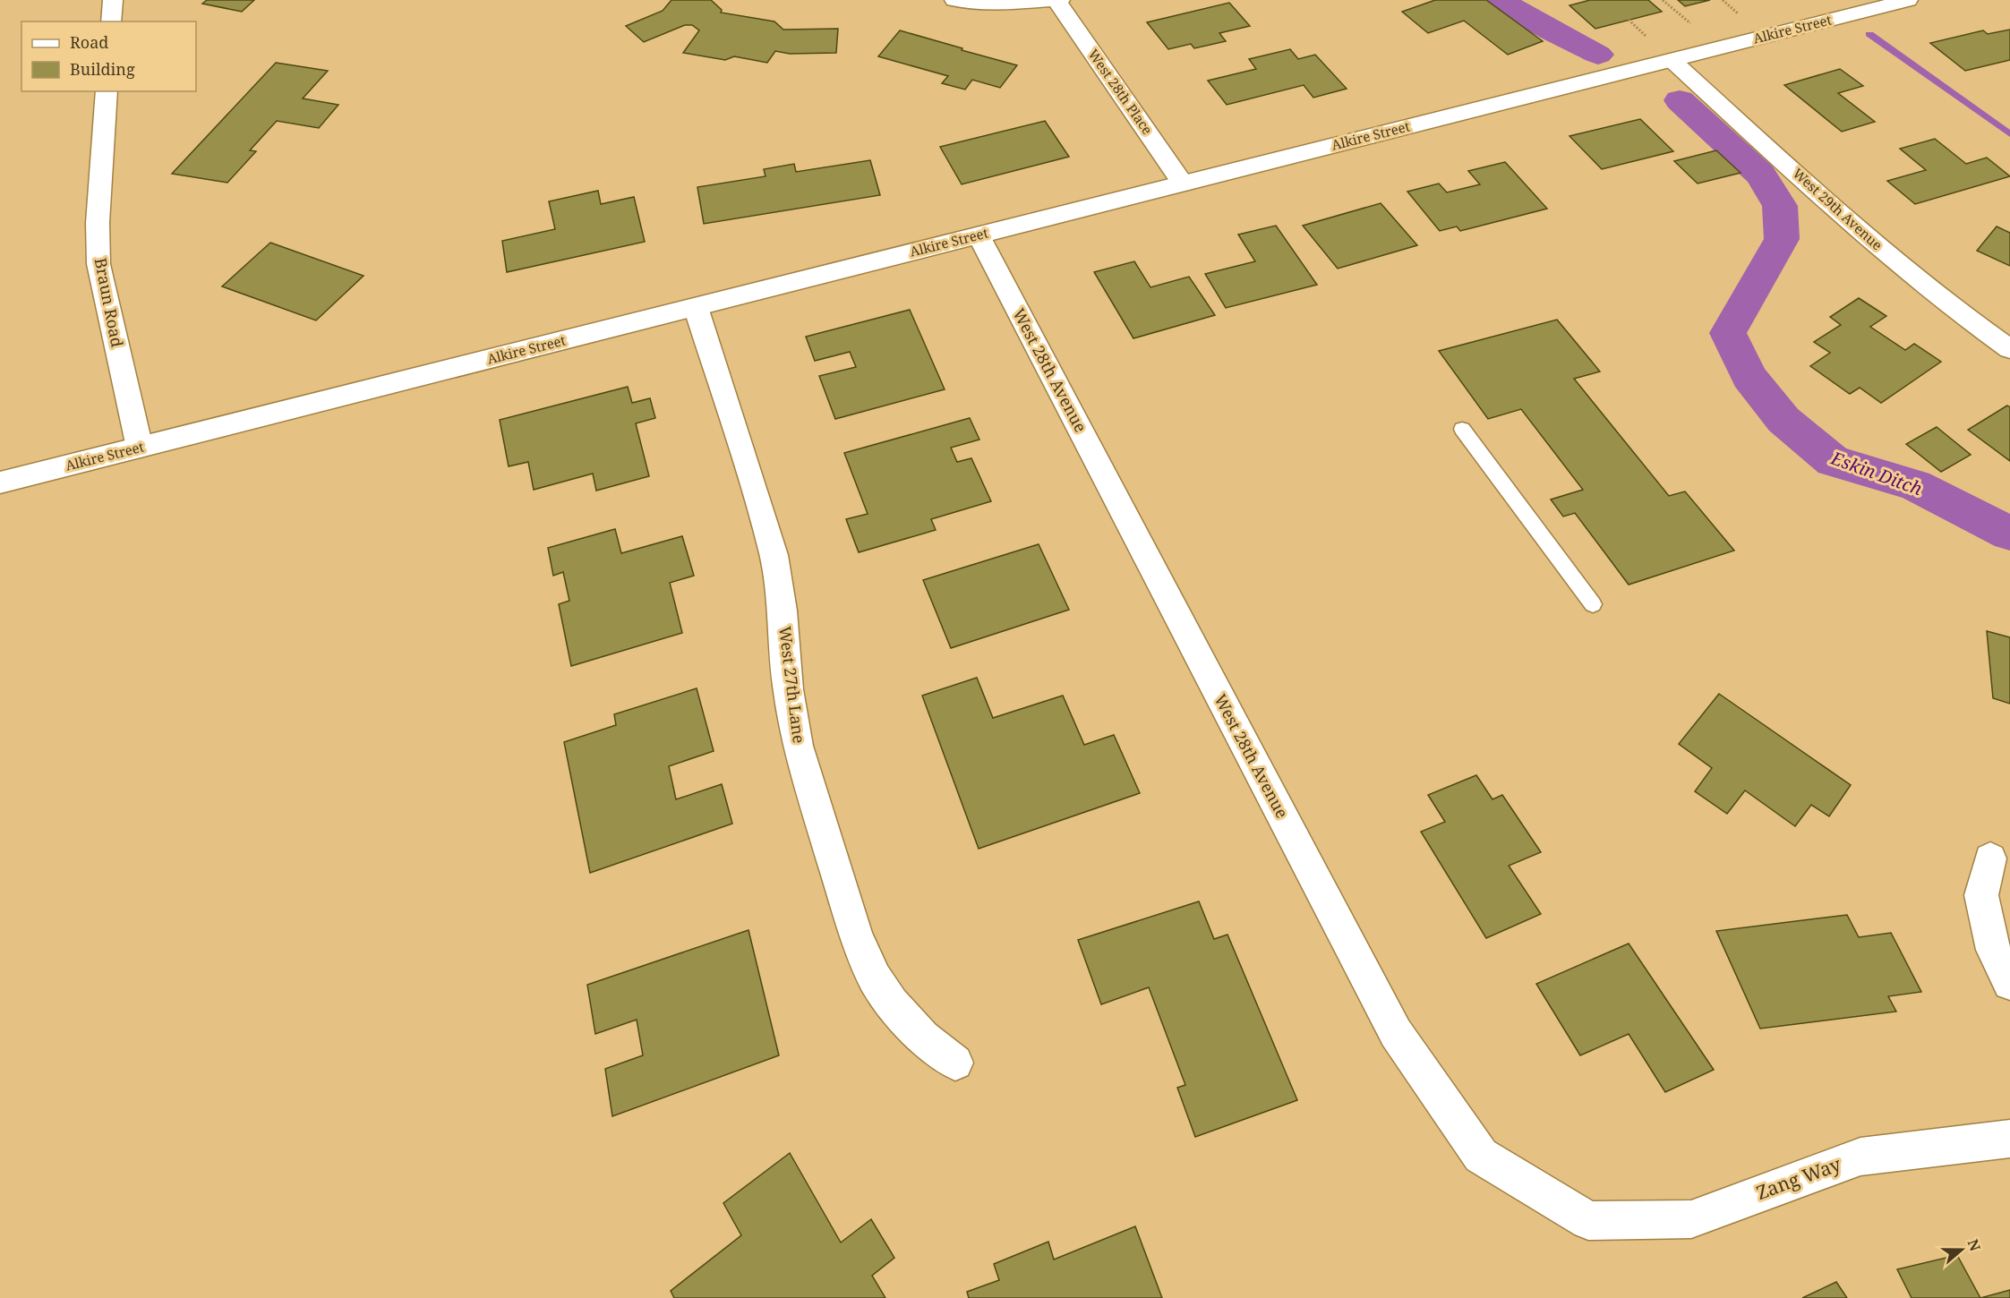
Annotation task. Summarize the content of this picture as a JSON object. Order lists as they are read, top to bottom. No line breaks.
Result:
{"streets":{"street":["Alkire Street","West 28th Place","West 29th Avenue","Braun Road","West 28th Avenue","West 27th Lane","Zang Way"]},"crossings":[["Alkire Street","West 28th Place"],["Alkire Street","West 29th Avenue"],["Alkire Street","Braun Road"],["Alkire Street","West 28th Avenue"],["Alkire Street","West 27th Lane"],["West 28th Avenue","Zang Way"]],"water":["Eskin Ditch"],"legend":["Road","Building"],"north":"right"}
